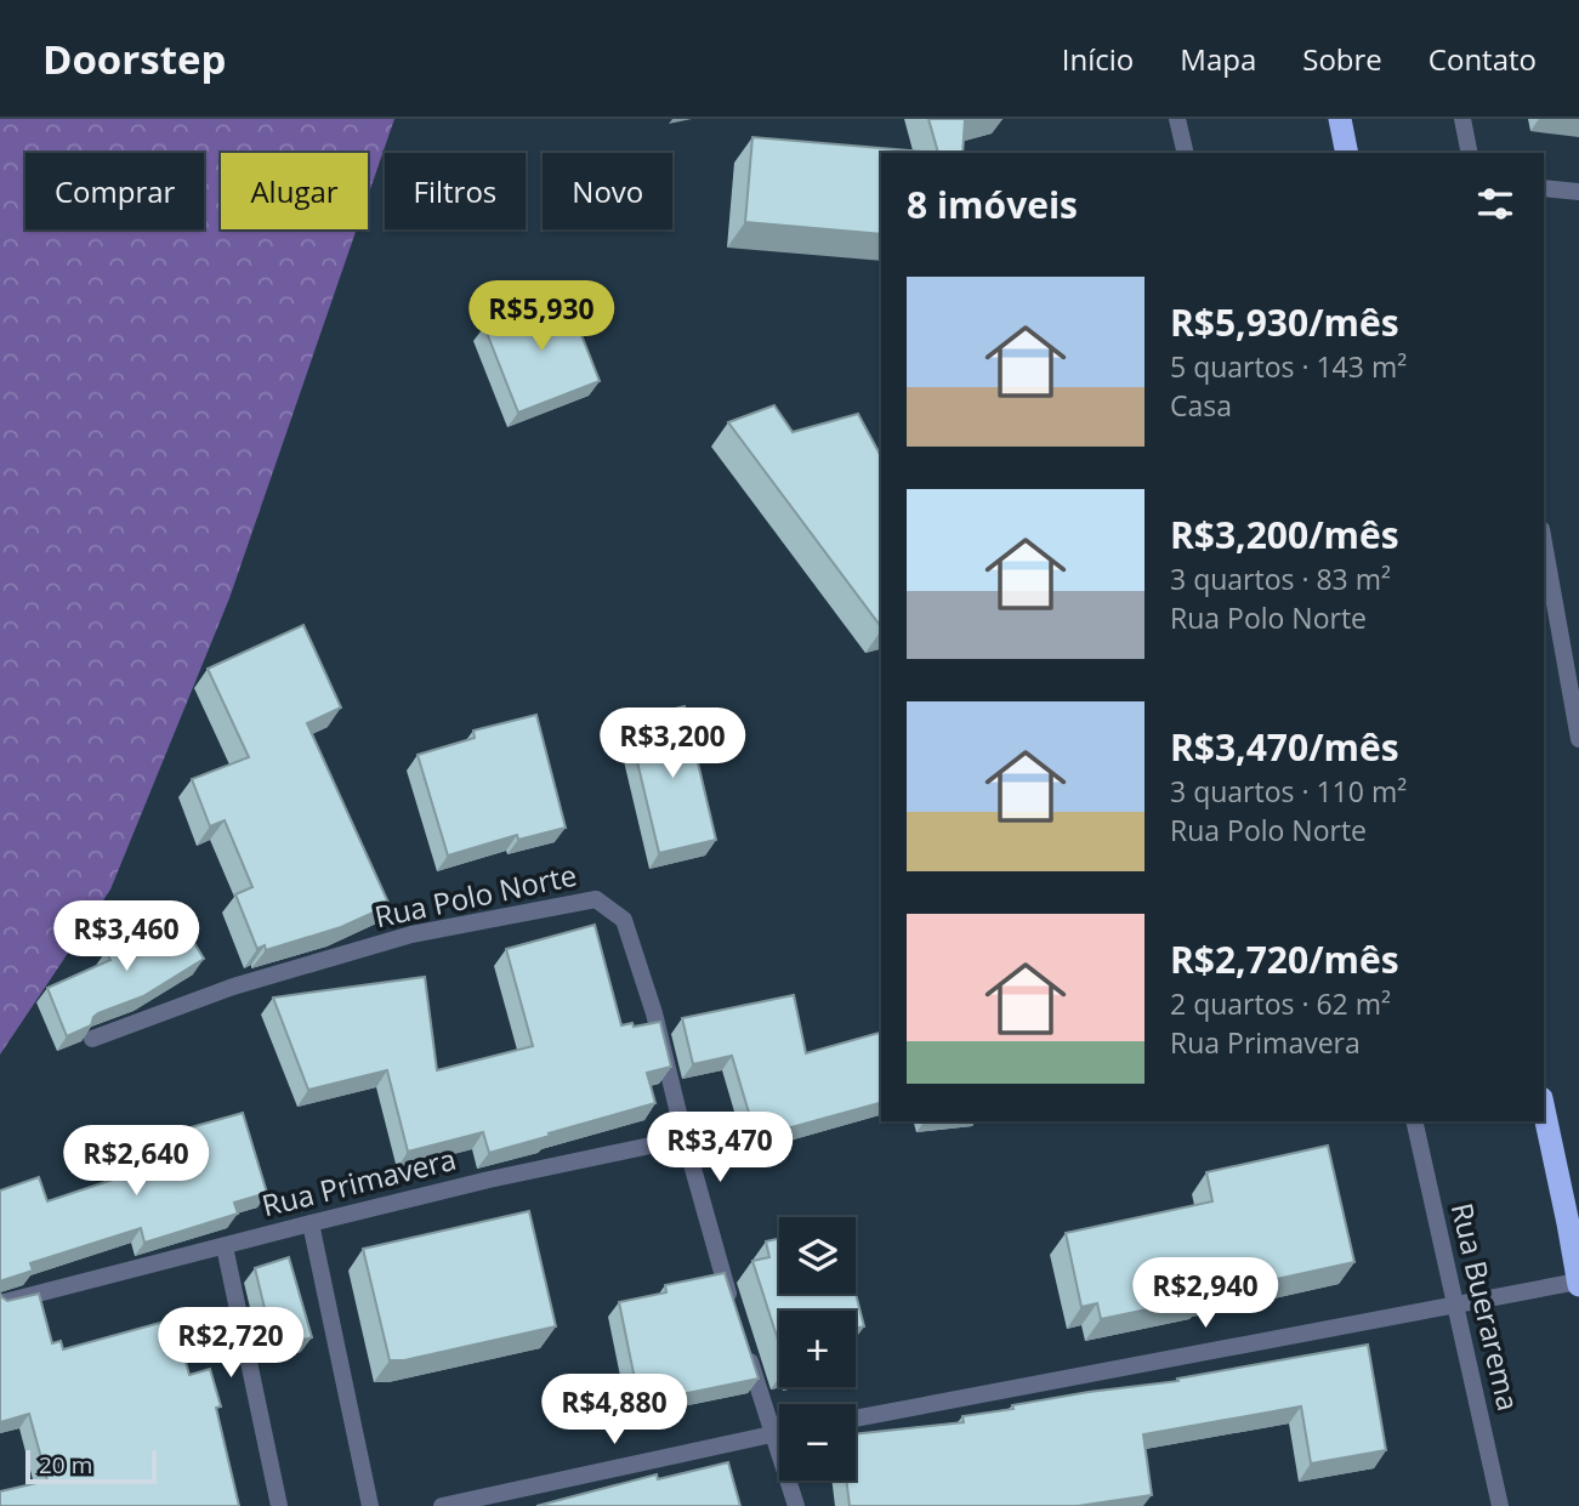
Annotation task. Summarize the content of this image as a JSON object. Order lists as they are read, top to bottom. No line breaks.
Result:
{"streets":{"street":["Rua Polo Norte","Rua Primavera","Rua Buerarema"]},"crossings":[["Rua Polo Norte","Rua Primavera"]],"scale_bar":"20 m","page":{"header":"Doorstep","nav":["Início","Mapa","Sobre","Contato"],"chip":["Comprar","Alugar","Filtros","Novo"],"heading":"8 imóveis","list":[{"name":"R$5,930/mês","note":"5 quartos · 143 m² · Casa"},{"name":"R$3,200/mês","note":"3 quartos · 83 m² · Rua Polo Norte"},{"name":"R$3,470/mês","note":"3 quartos · 110 m² · Rua Polo Norte"},{"name":"R$2,720/mês","note":"2 quartos · 62 m² · Rua Primavera"}],"price":["R$5,930","R$3,200","R$3,460","R$3,470","R$2,640","R$2,940","R$2,720","R$4,880"],"map_buttons":["+","−"],"scale":"20 m"}}
